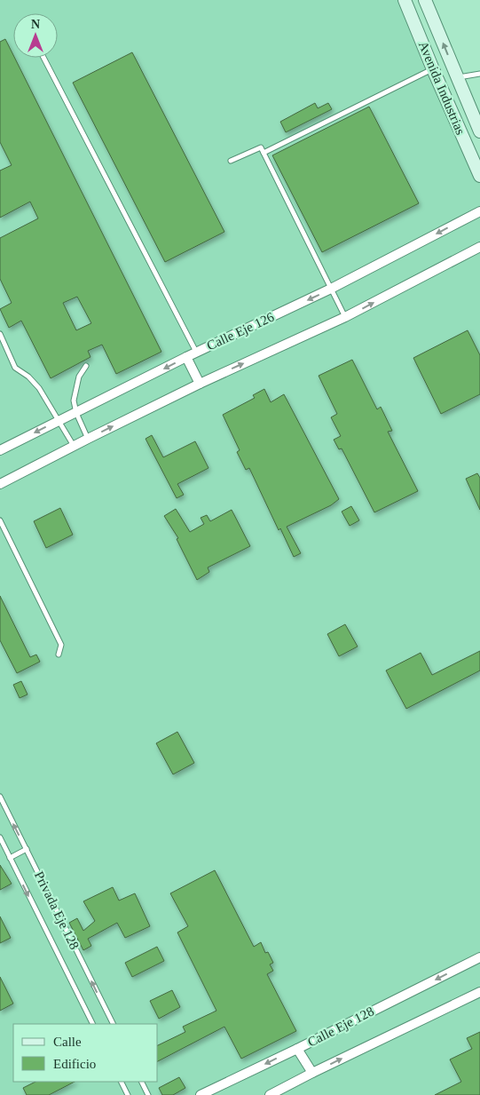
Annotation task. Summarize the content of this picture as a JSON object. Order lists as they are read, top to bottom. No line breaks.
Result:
{"streets":{"main road":["Avenida Industrias"],"street":["Calle Eje 126","Calle Eje 128"],"lane":["Privada Eje 128"]},"legend":["Calle","Edificio"],"north":"top"}
